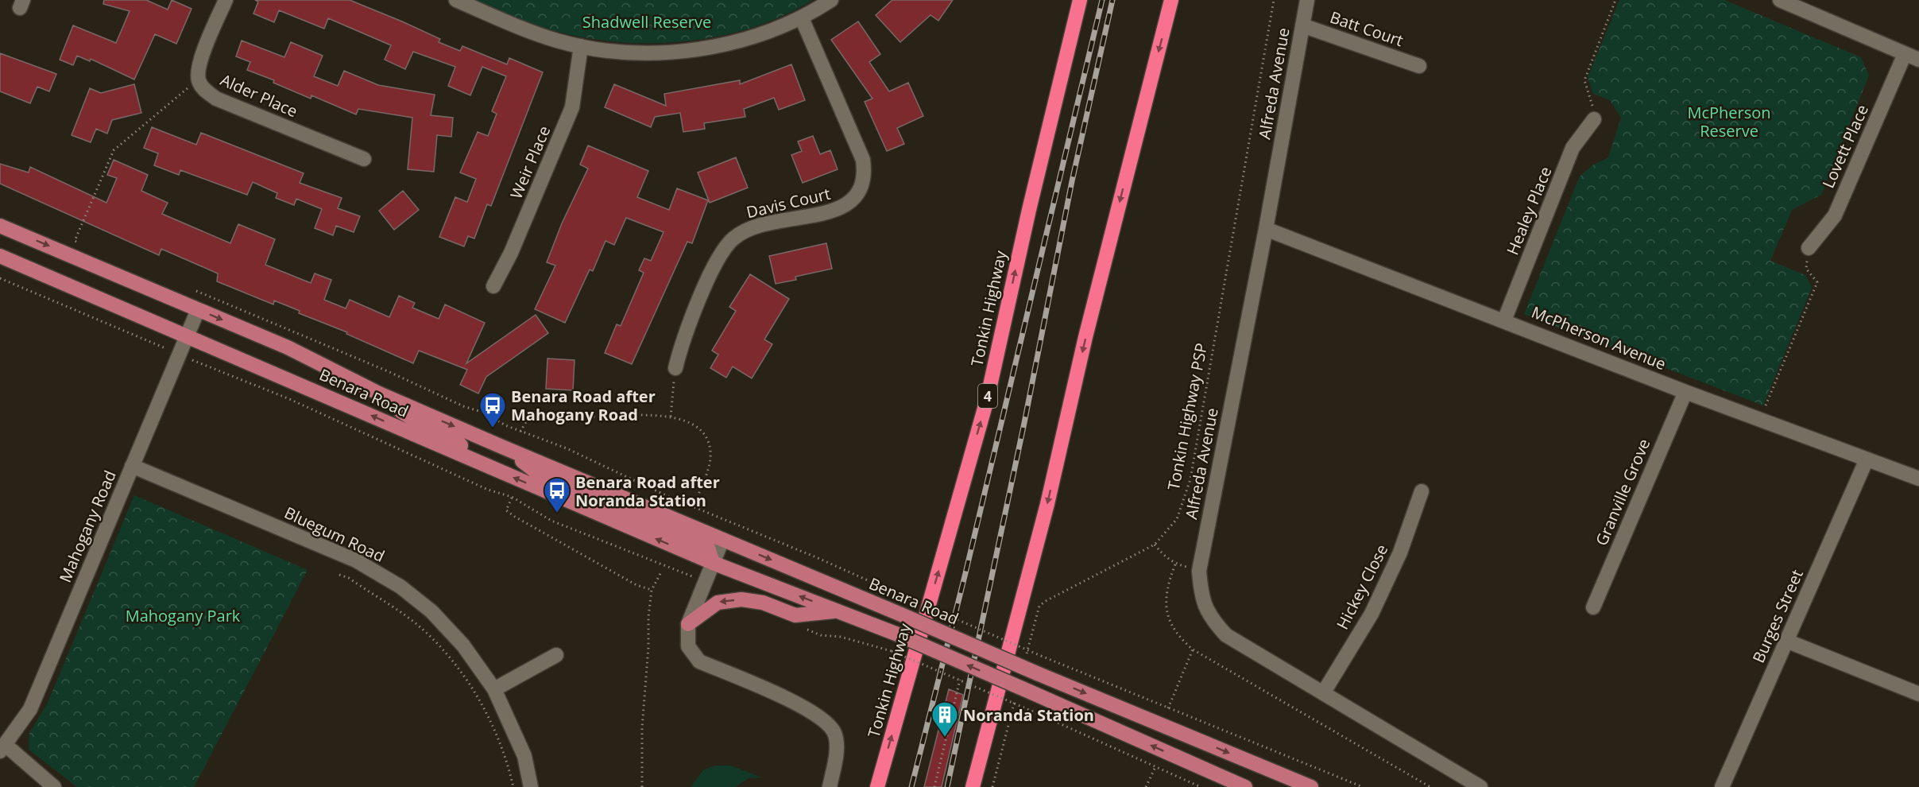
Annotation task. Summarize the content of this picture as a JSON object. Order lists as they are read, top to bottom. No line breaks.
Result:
{"streets":{"highway":["Tonkin Highway","4"],"main road":["Benara Road"],"street":["Batt Court","Alfreda Avenue","Alder Place","Lovett Place","Weir Place","Davis Court","Healey Place","McPherson Avenue","Granville Grove","Mahogany Road","Bluegum Road","Hickey Close","Burges Street"],"path":["Tonkin Highway PSP"]},"crossings":[["Batt Court","Alfreda Avenue"],["Alfreda Avenue","McPherson Avenue"],["Alfreda Avenue","Hickey Close"],["Healey Place","McPherson Avenue"],["McPherson Avenue","Granville Grove"],["McPherson Avenue","Burges Street"],["Benara Road","Mahogany Road"],["Mahogany Road","Bluegum Road"]],"parks":["Shadwell Reserve","McPherson Reserve","Mahogany Park"],"places":{"bus stop":["Benara Road after Mahogany Road","Benara Road after Noranda Station"],"building":["Noranda Station"]}}
